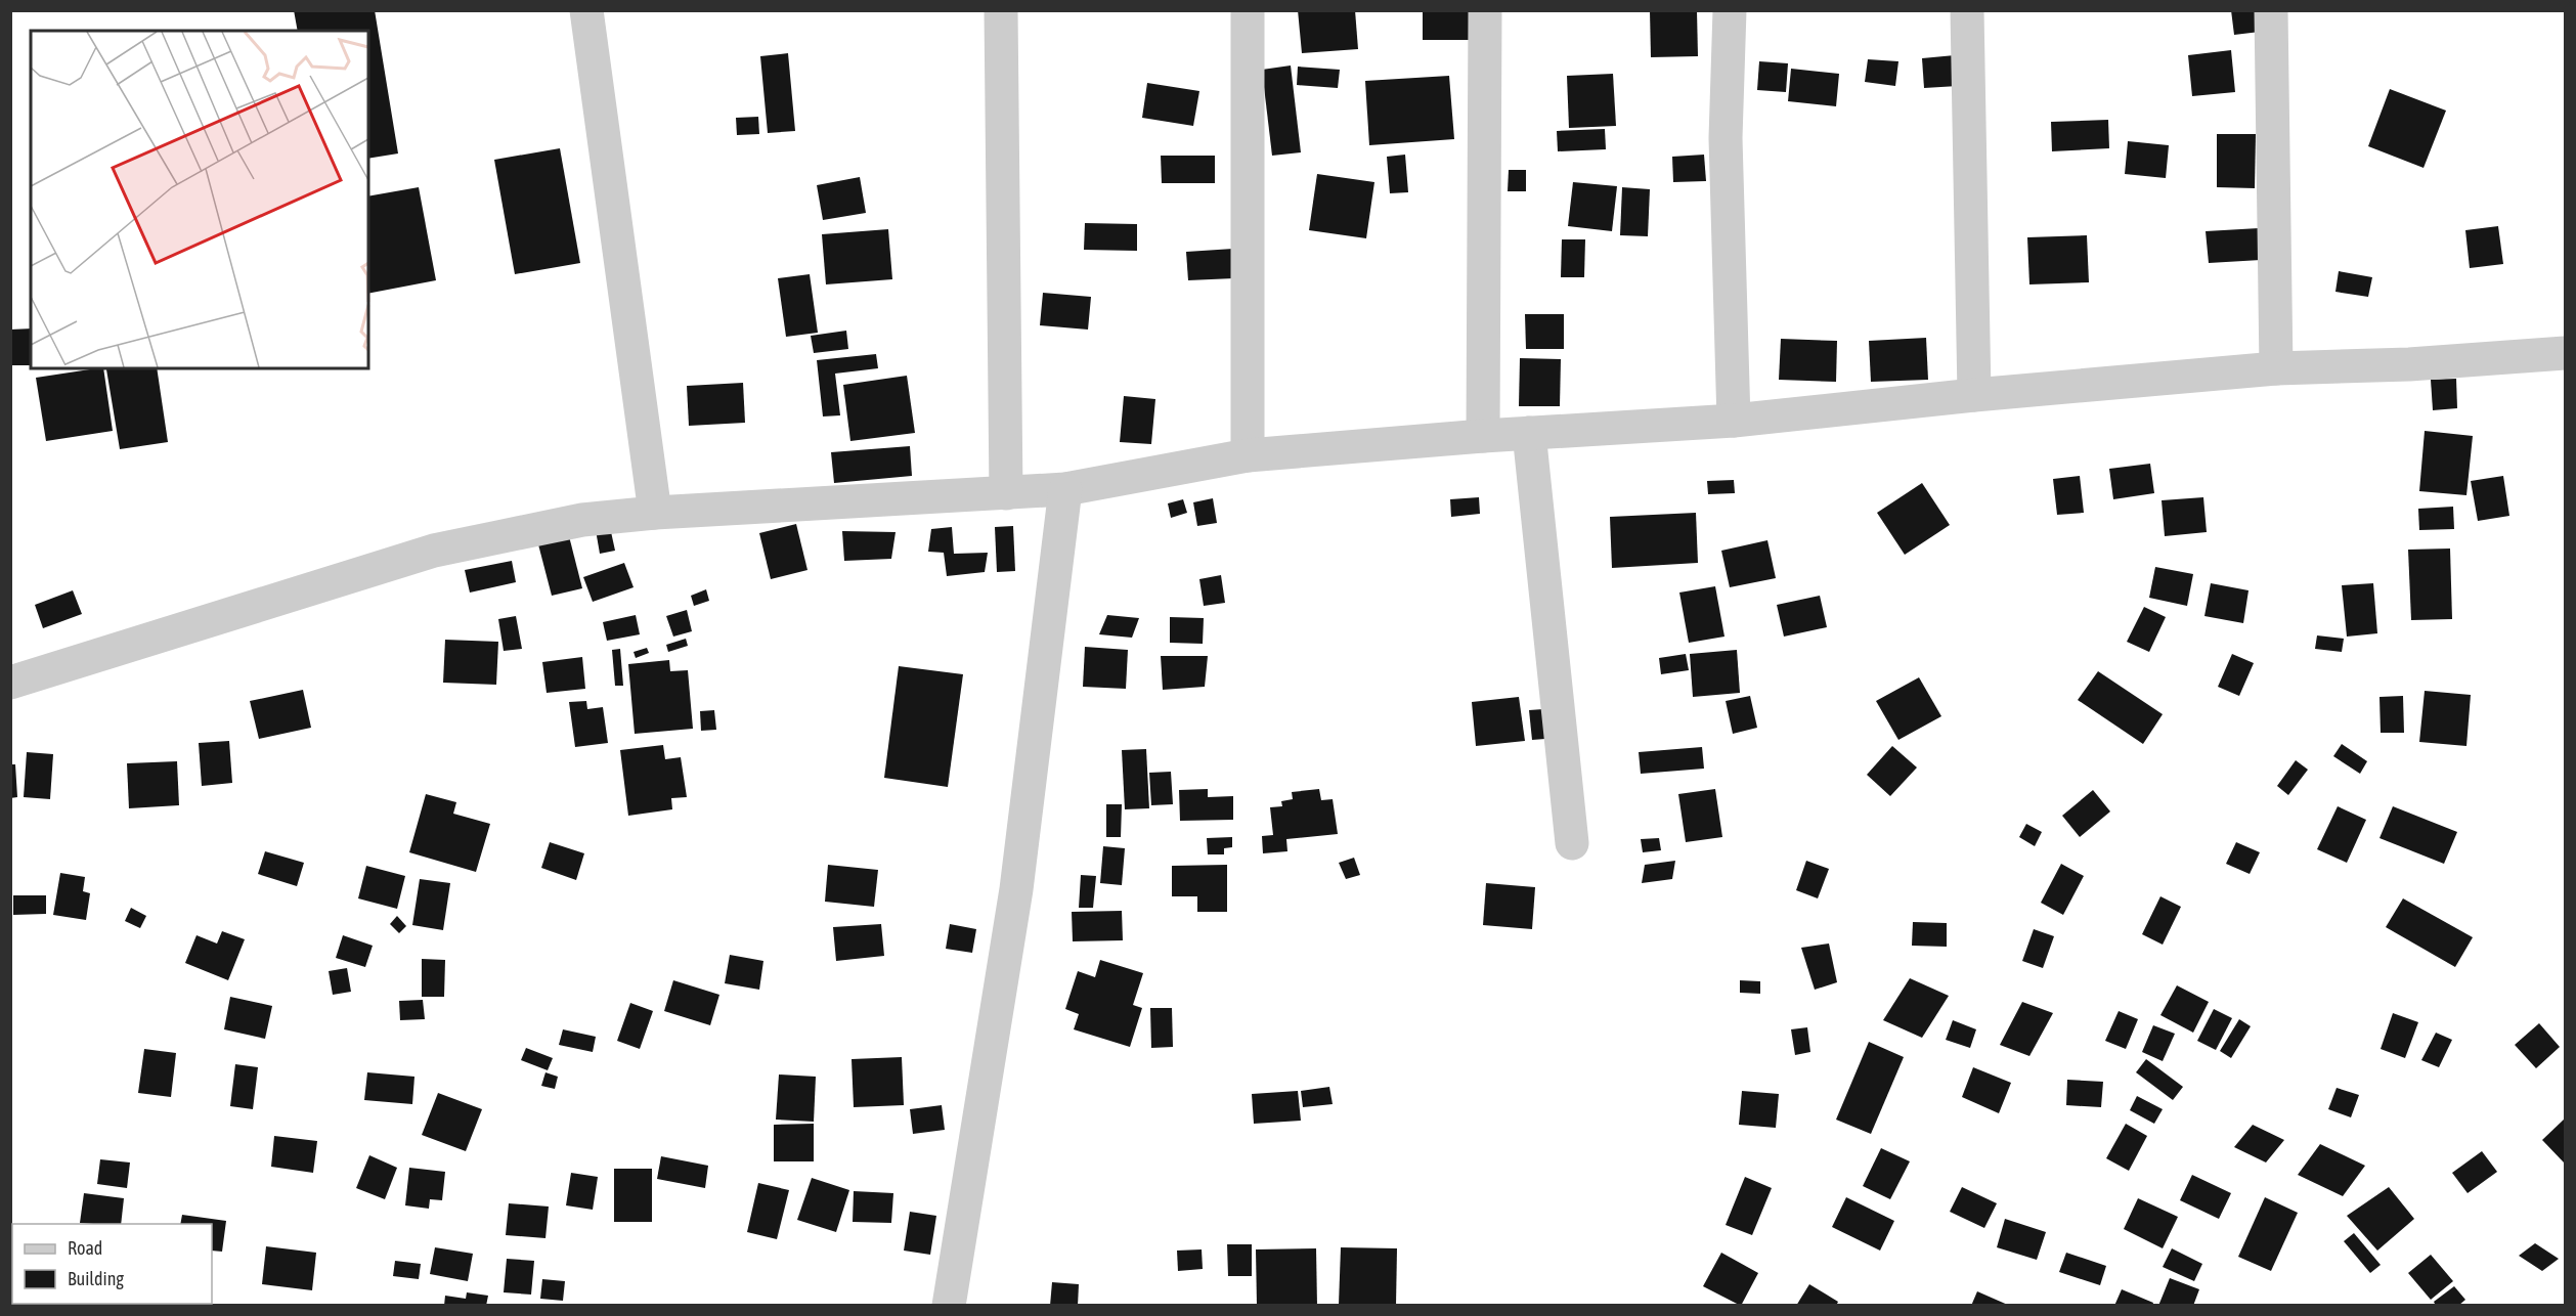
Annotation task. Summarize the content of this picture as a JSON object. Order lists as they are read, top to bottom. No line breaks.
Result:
{"legend":["Road","Building"]}
